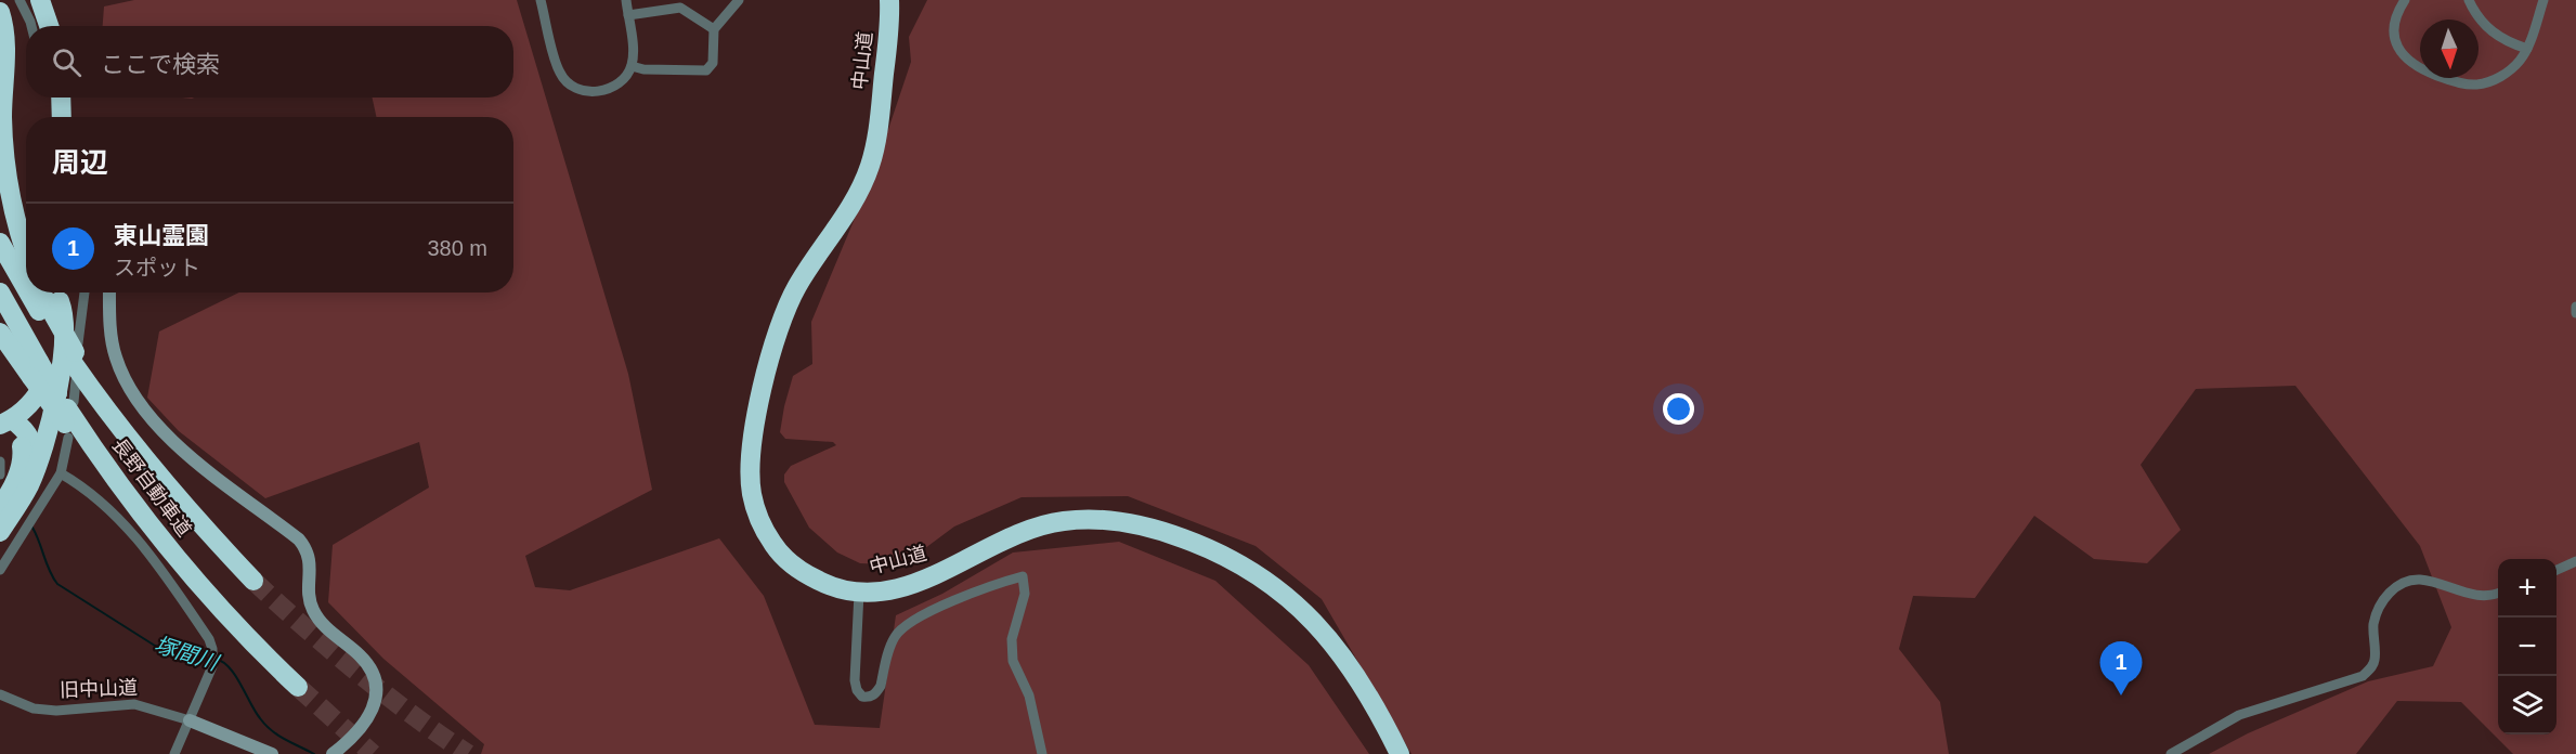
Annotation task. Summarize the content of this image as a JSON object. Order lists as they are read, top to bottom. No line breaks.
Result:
{"streets":{"highway":["中山道","長野自動車道"],"street":["旧中山道"]},"water":["塚間川"],"north":"bottom","page":{"search":"ここで検索","heading":"周辺","list":[{"mark":"1","name":"東山霊園","note":"スポット","value":"380 m"}],"map_buttons":["+","−"],"pins":"1"}}
